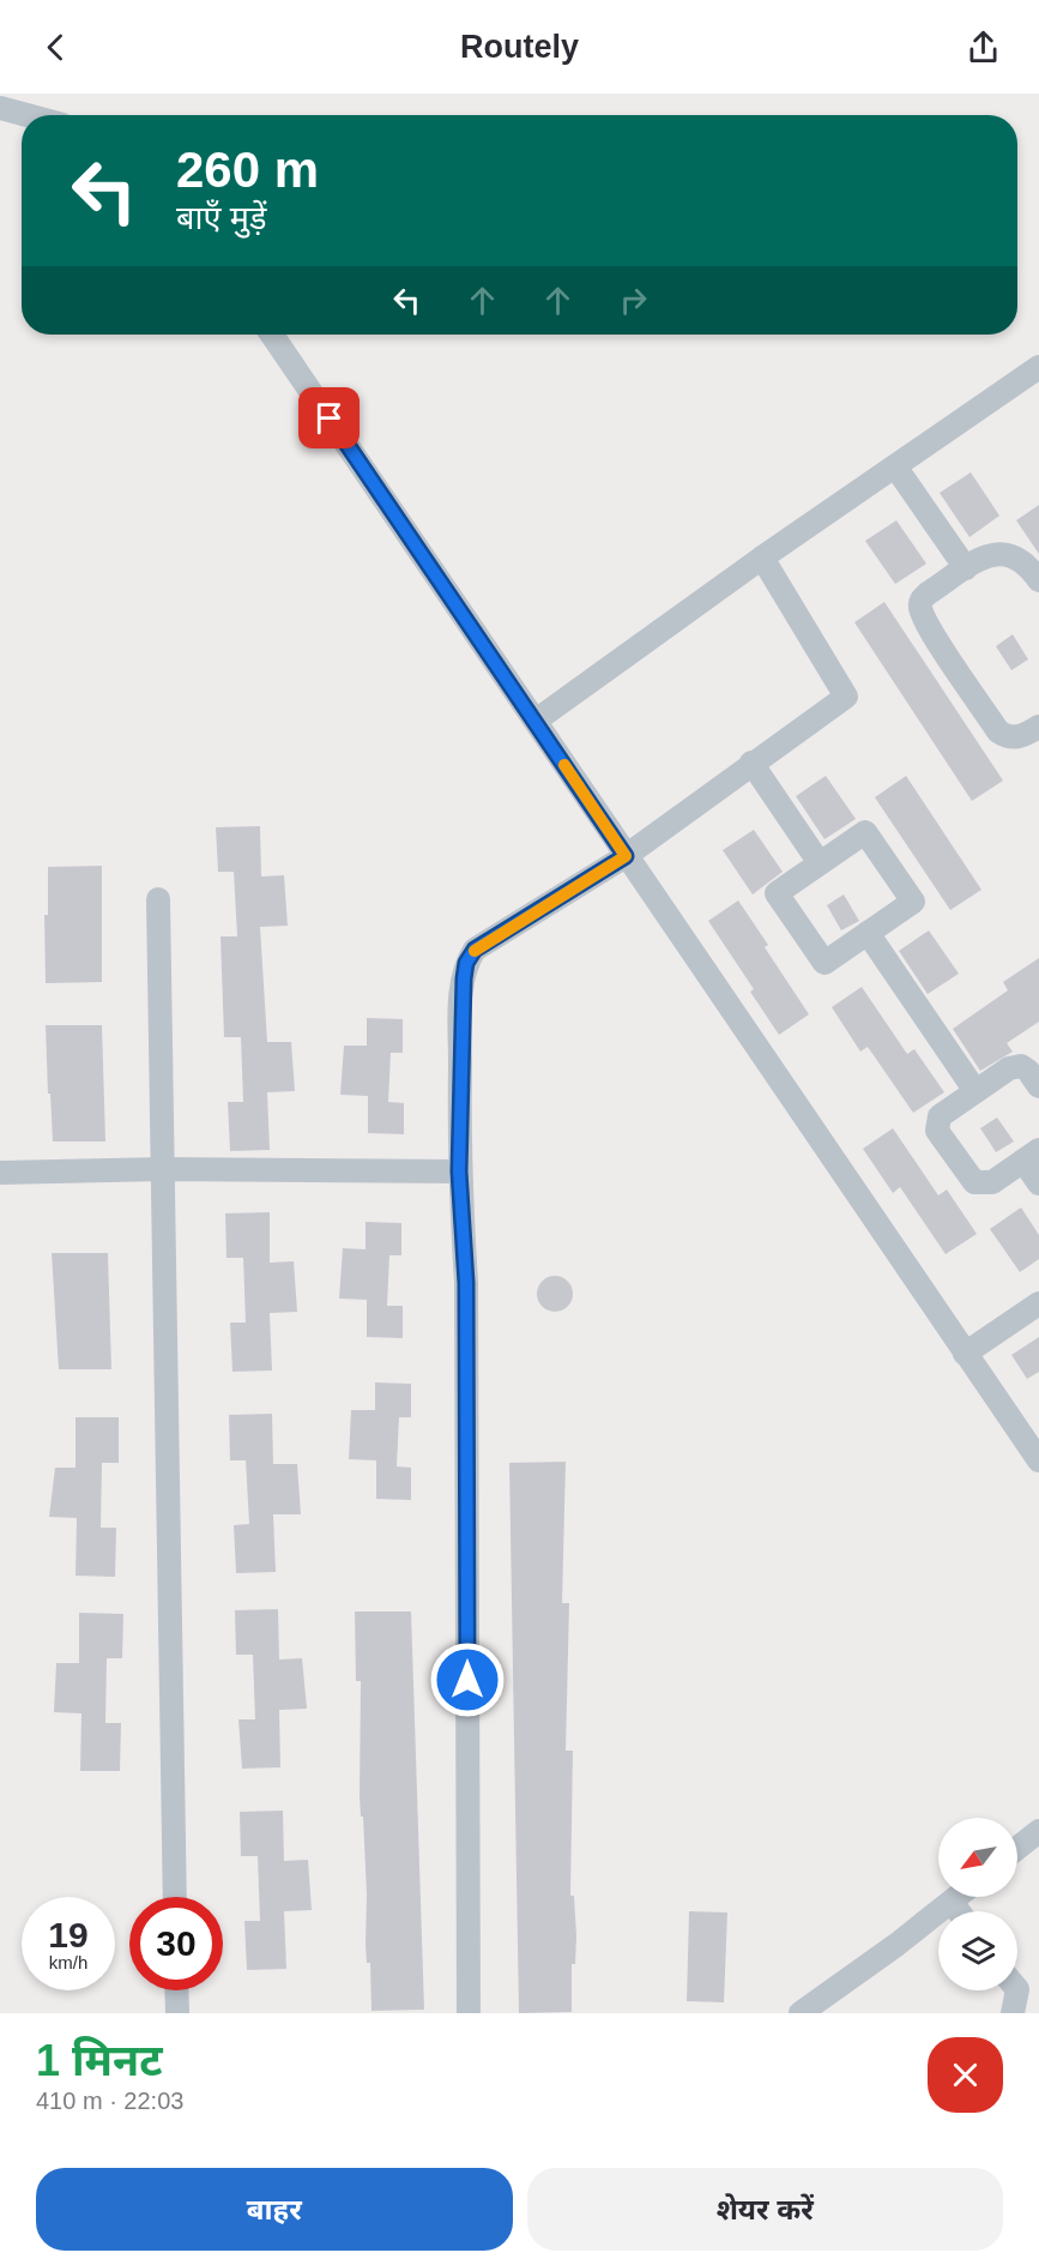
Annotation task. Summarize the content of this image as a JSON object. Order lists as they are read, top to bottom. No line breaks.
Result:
{"north":"bottom left","page":{"header":"Routely","turn":["260 m","बाएँ मुड़ें"],"speed":"19 km/h","limit":"30","heading":["1 मिनट","410 m · 22:03"],"buttons":["बाहर","शेयर करें"]}}
